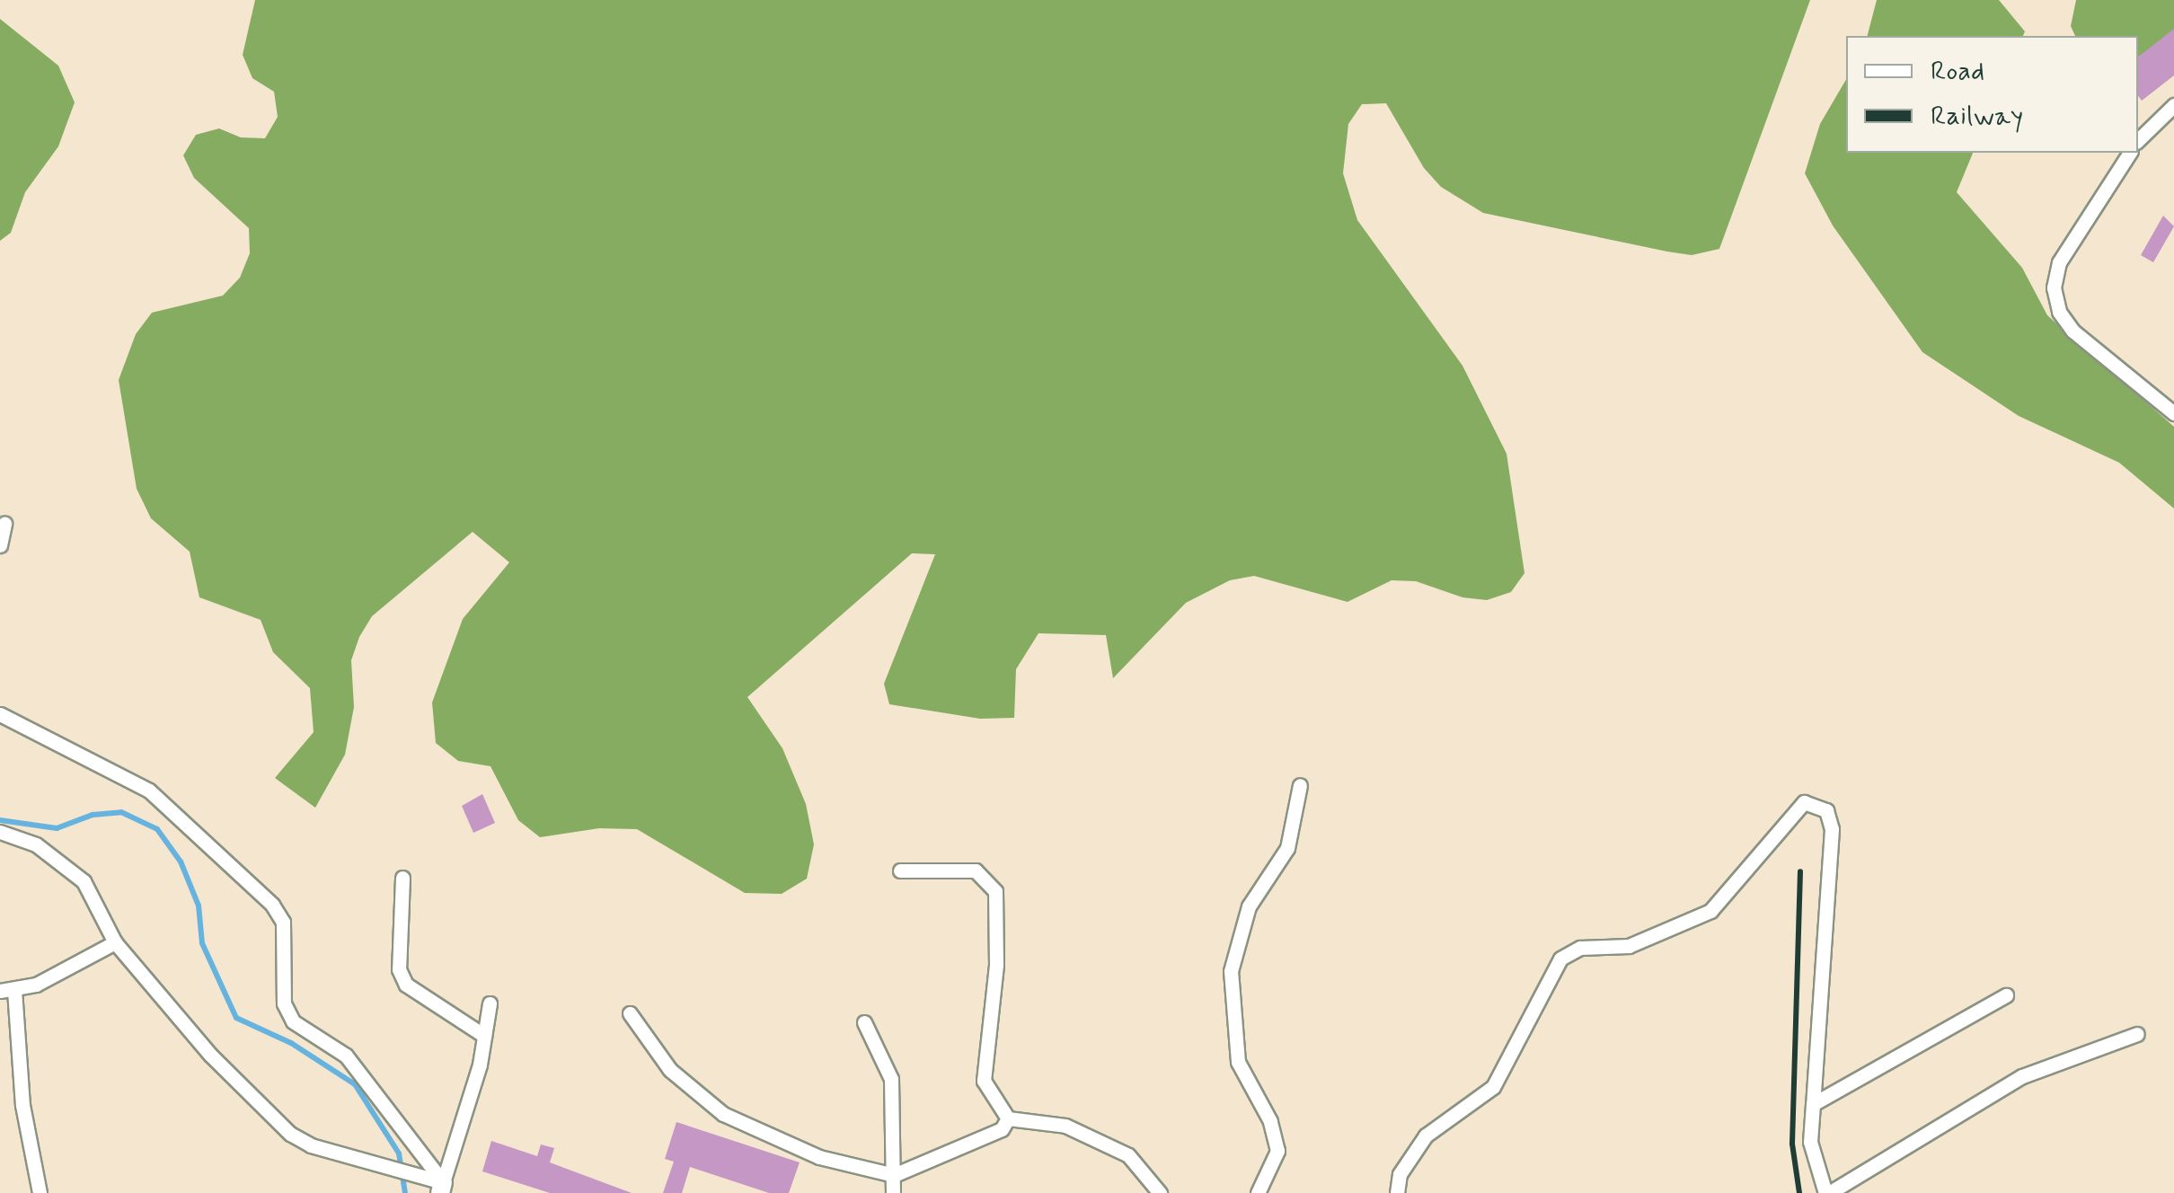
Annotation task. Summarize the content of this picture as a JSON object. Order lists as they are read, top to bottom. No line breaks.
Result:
{"legend":["Road","Railway"]}
